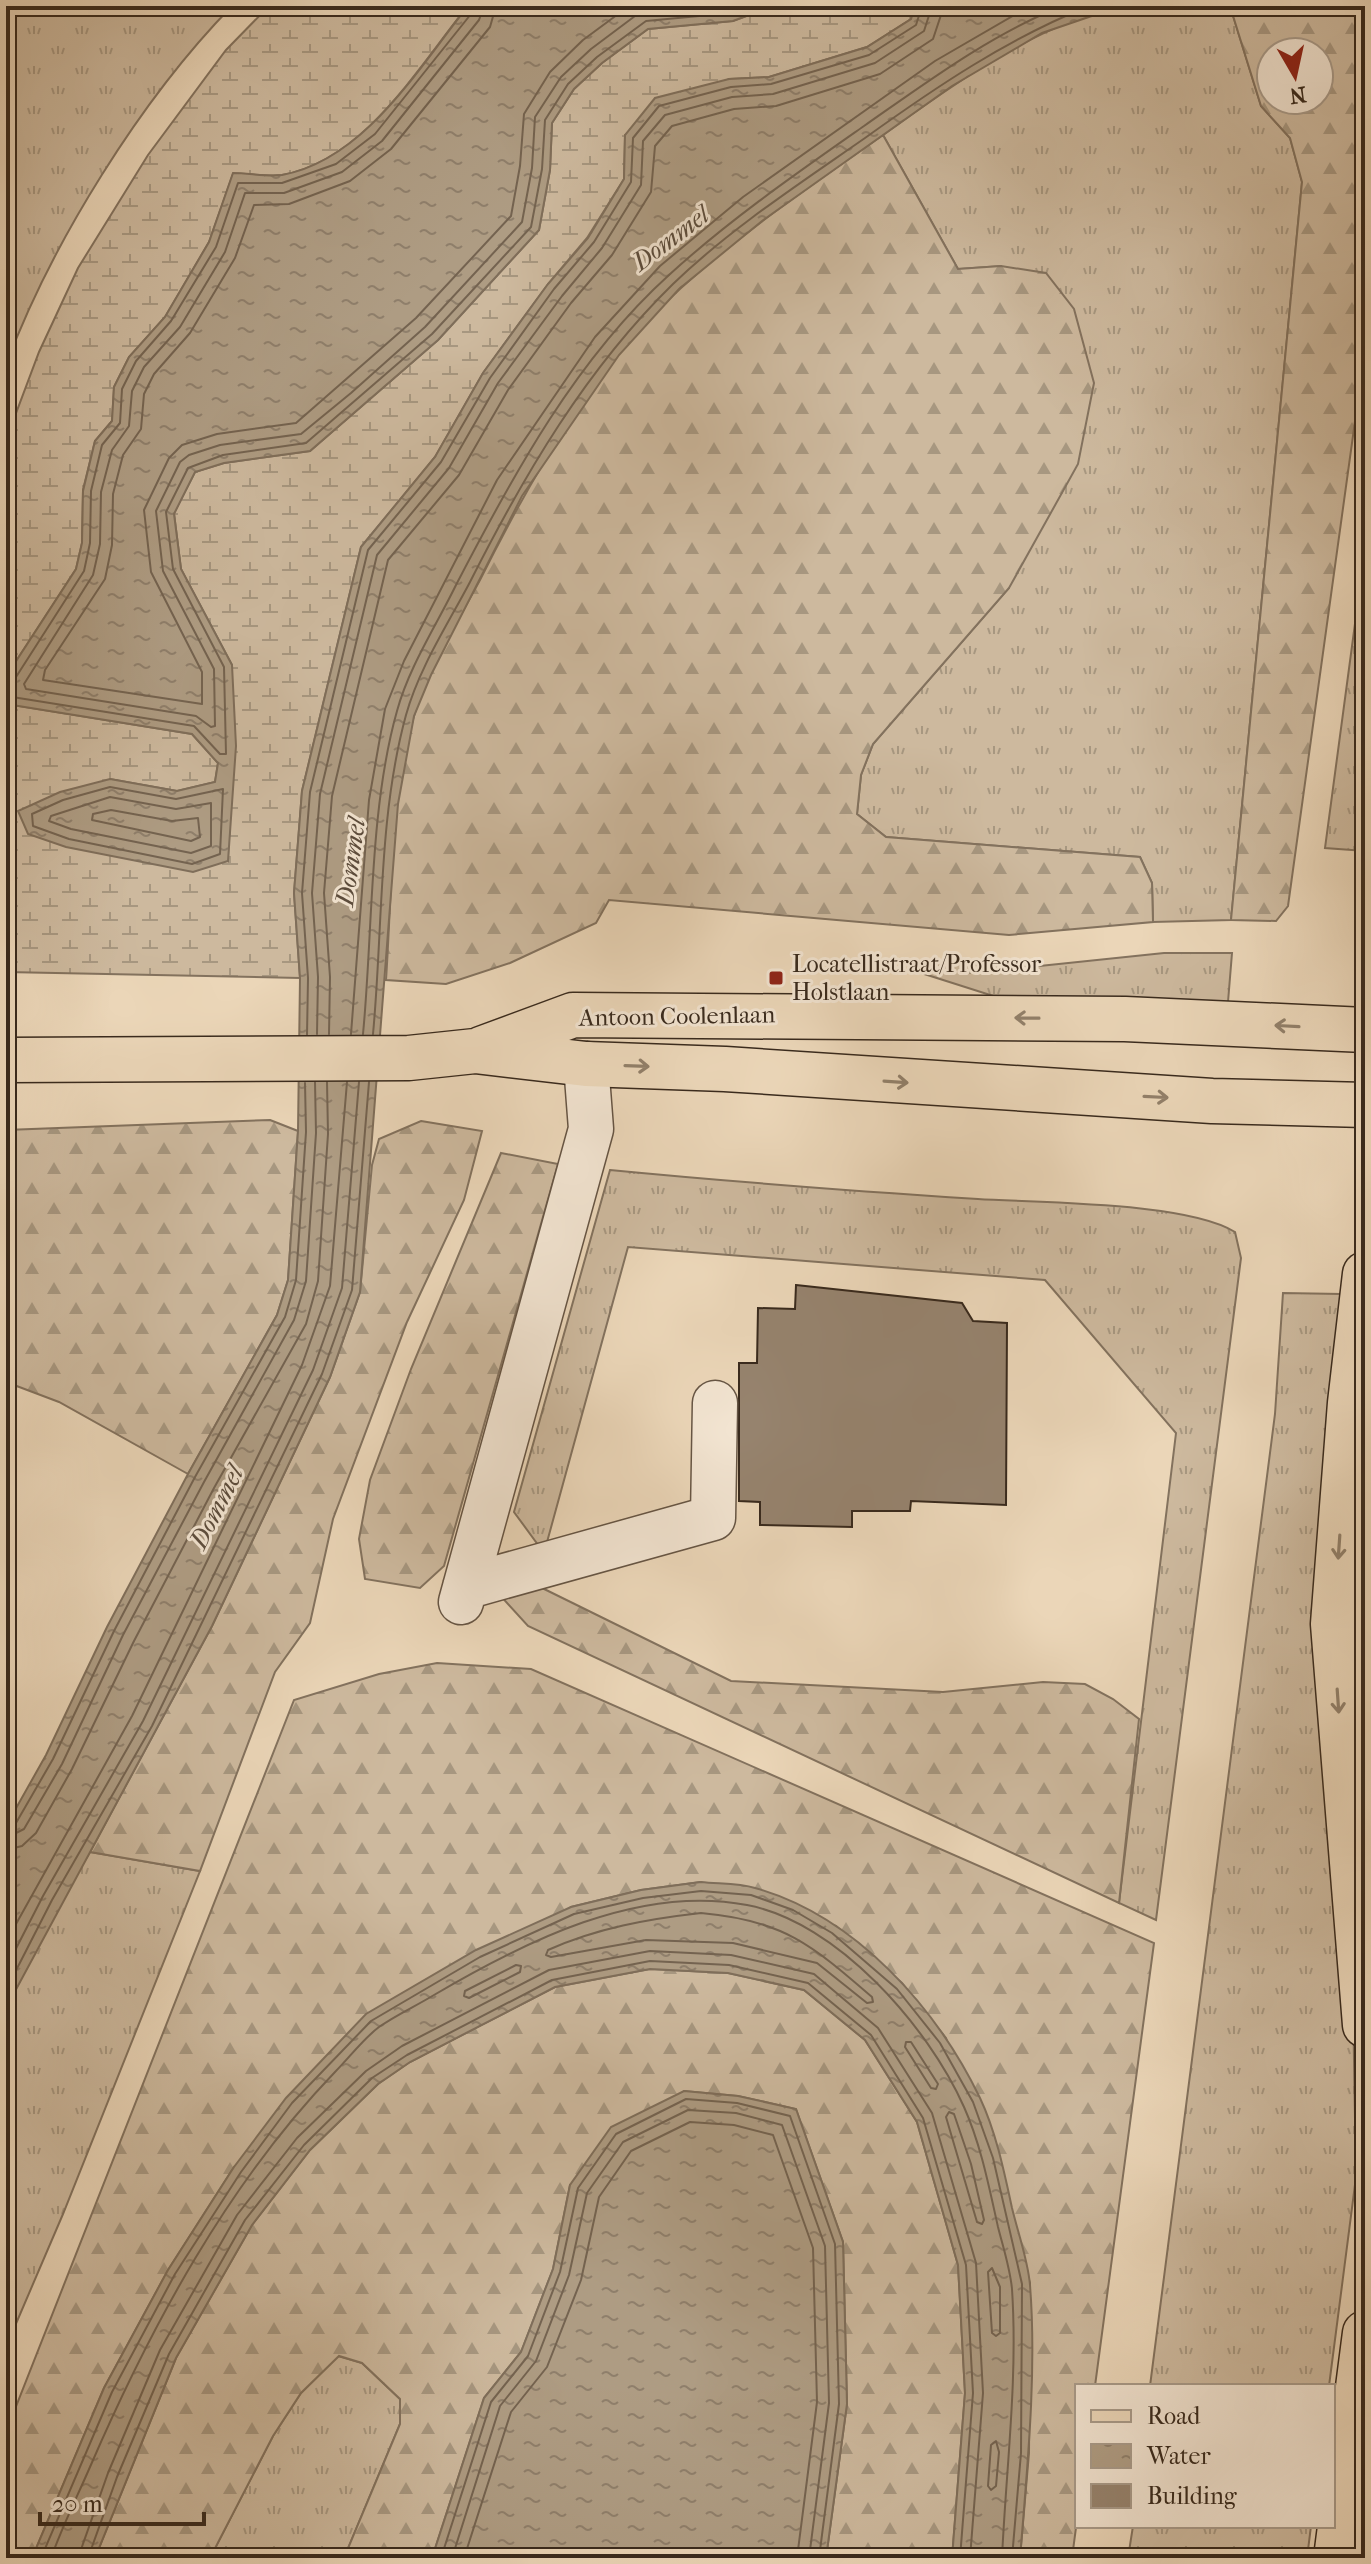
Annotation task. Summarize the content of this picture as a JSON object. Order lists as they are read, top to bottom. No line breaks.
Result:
{"streets":{"main road":["Antoon Coolenlaan"]},"water":["Dommel"],"places":{"transit":["Locatellistraat/Professor Holstlaan"]},"legend":["Road","Water","Building"],"scale_bar":"20 m","north":"bottom"}
